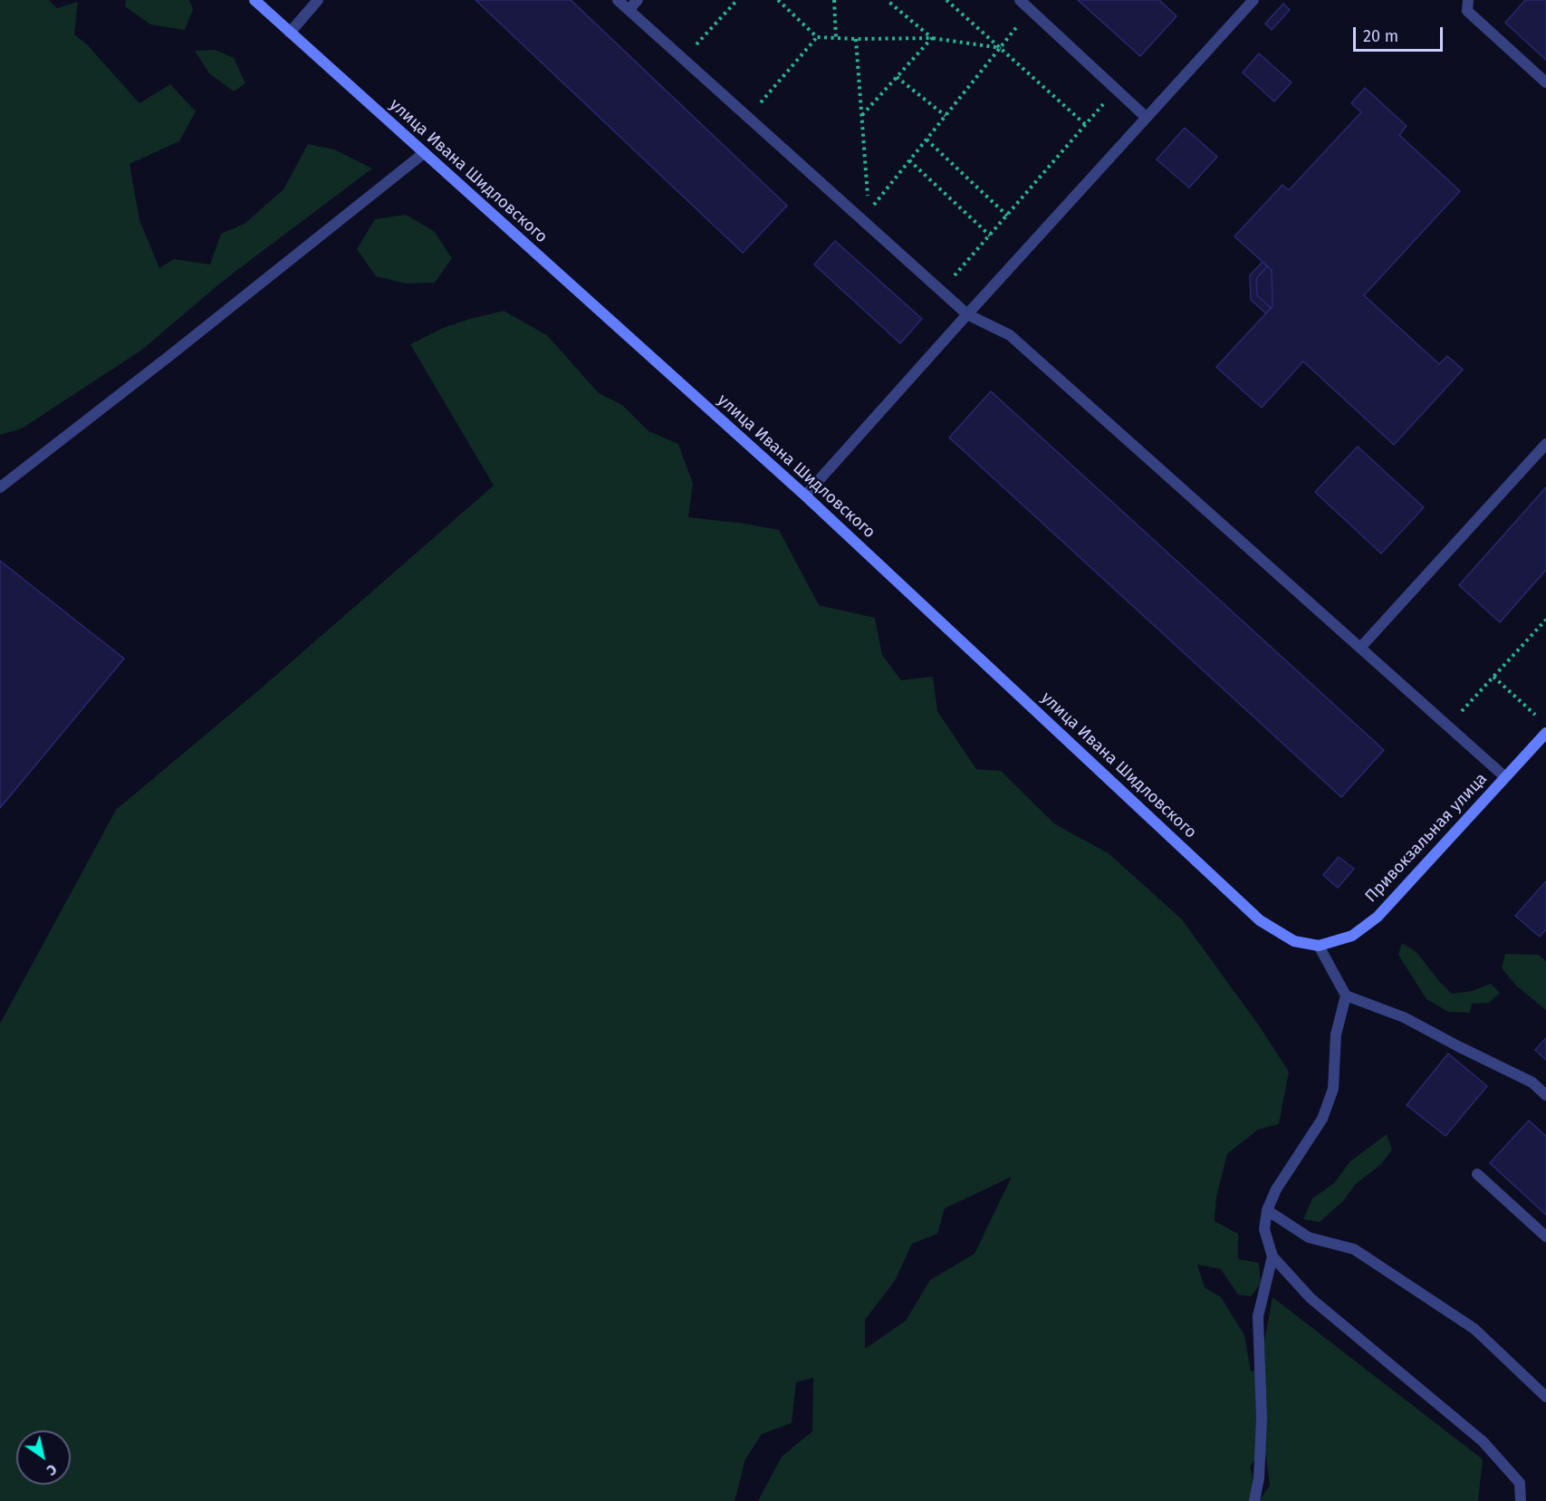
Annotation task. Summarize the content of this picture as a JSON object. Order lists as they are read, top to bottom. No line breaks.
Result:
{"streets":{"street":["улица Ивана Шидловского","Привокзальная улица"]},"crossings":[["улица Ивана Шидловского","Привокзальная улица"]],"scale_bar":"20 m","north":"bottom right"}
